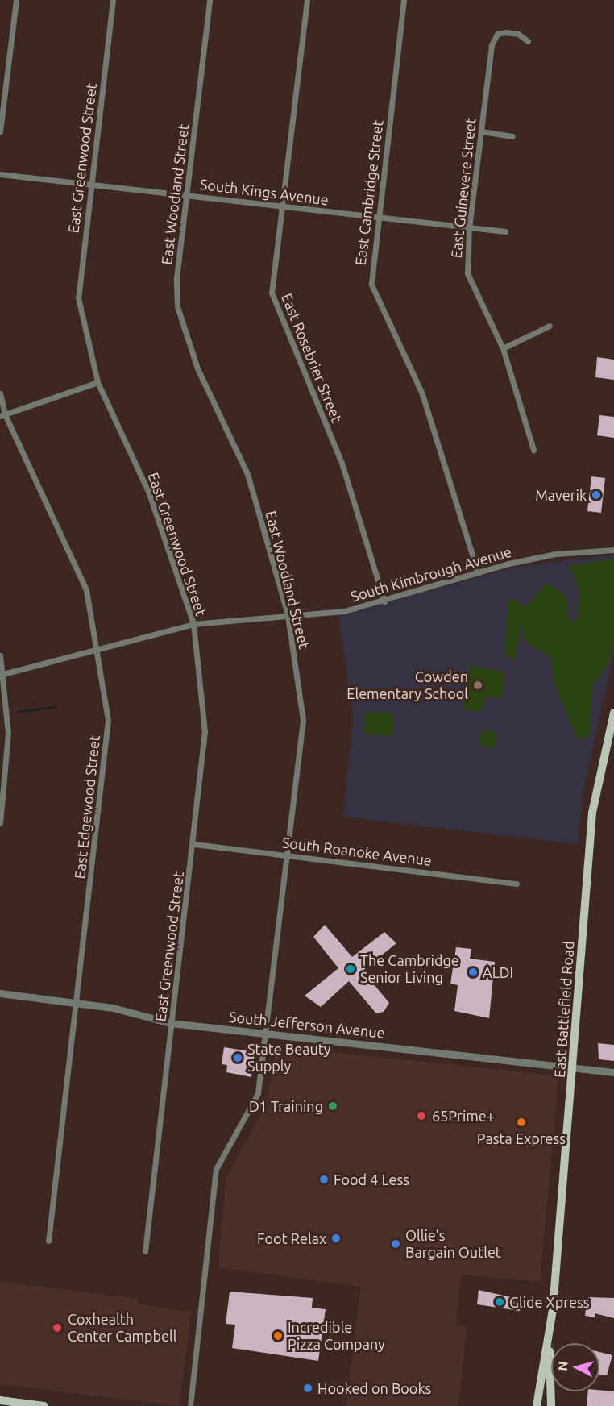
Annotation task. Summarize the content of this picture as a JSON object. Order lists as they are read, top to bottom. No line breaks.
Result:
{"streets":{"main road":["East Battlefield Road"],"street":["East Greenwood Street","East Guinevere Street","South Kings Avenue","East Cambridge Street","East Woodland Street","East Rosebrier Street","South Kimbrough Avenue","East Edgewood Street","South Roanoke Avenue","South Jefferson Avenue"]},"crossings":[["East Greenwood Street","South Kings Avenue"],["East Greenwood Street","South Kimbrough Avenue"],["East Greenwood Street","South Roanoke Avenue"],["East Greenwood Street","South Jefferson Avenue"],["East Guinevere Street","South Kings Avenue"],["South Kings Avenue","East Cambridge Street"],["South Kings Avenue","East Woodland Street"],["South Kings Avenue","East Rosebrier Street"],["East Cambridge Street","South Kimbrough Avenue"],["East Woodland Street","South Kimbrough Avenue"],["East Woodland Street","South Roanoke Avenue"],["East Woodland Street","South Jefferson Avenue"],["East Rosebrier Street","South Kimbrough Avenue"],["South Kimbrough Avenue","East Edgewood Street"],["East Edgewood Street","South Jefferson Avenue"],["East Battlefield Road","South Jefferson Avenue"]],"places":["Maverik","Cowden Elementary School","The Cambridge Senior Living","ALDI","State Beauty Supply","D1 Training","65Prime+","Pasta Express","Food 4 Less","Foot Relax","Ollie's Bargain Outlet","Glide Xpress","Coxhealth Center Campbell","Incredible Pizza Company","Hooked on Books"],"north":"left"}
